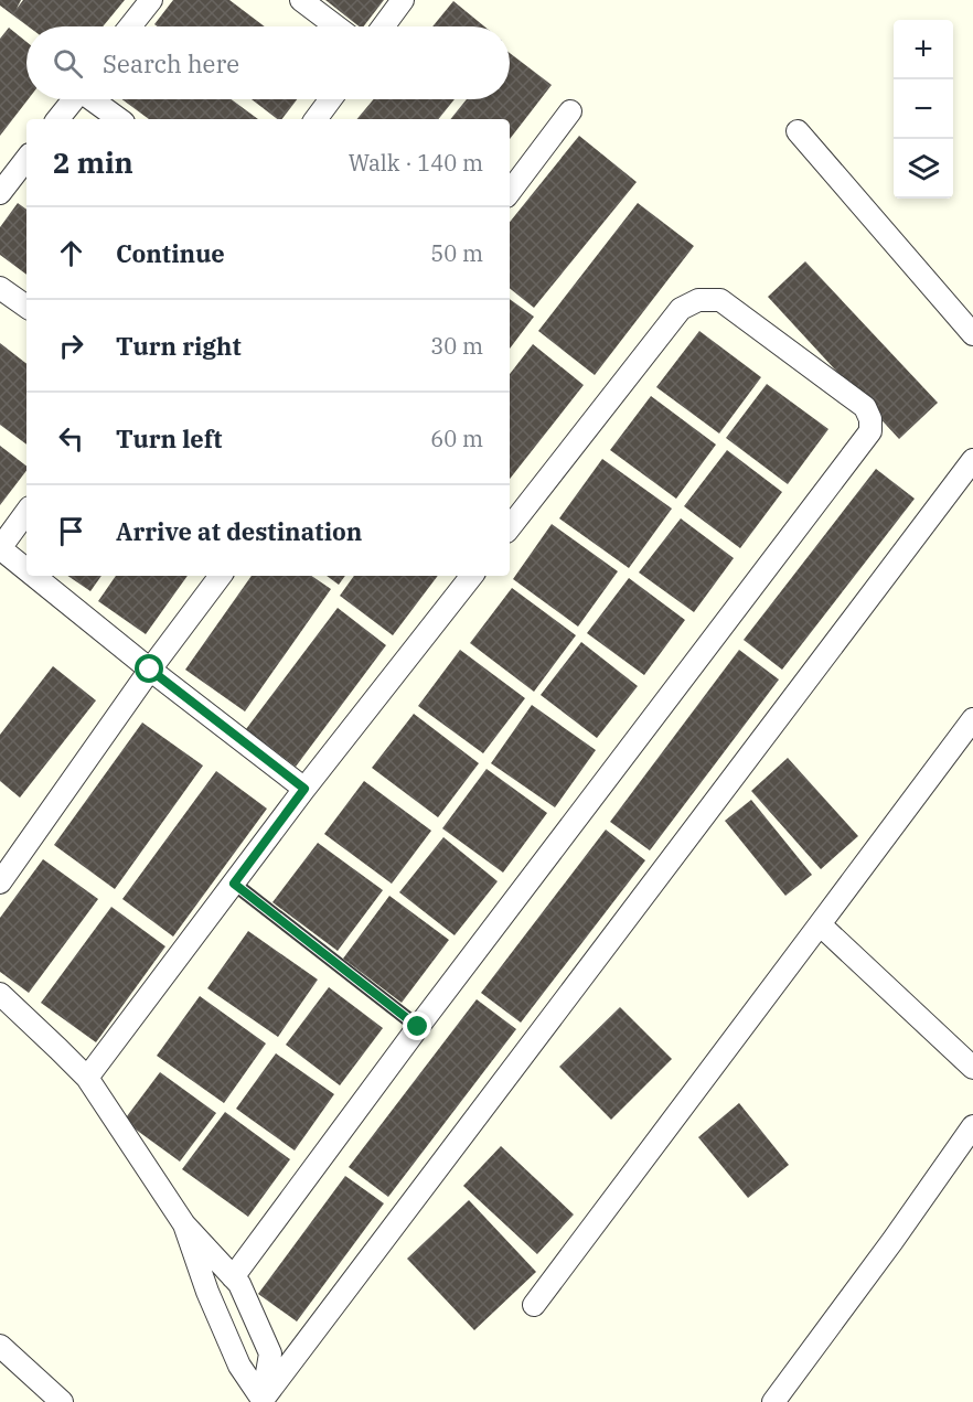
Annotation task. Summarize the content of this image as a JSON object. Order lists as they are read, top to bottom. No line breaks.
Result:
{"page":{"map_buttons":["+","−"],"search":"Search here","heading":["2 min","Walk · 140 m"],"list":[["Continue","50 m"],["Turn right","30 m"],["Turn left","60 m"],"Arrive at destination"]}}
